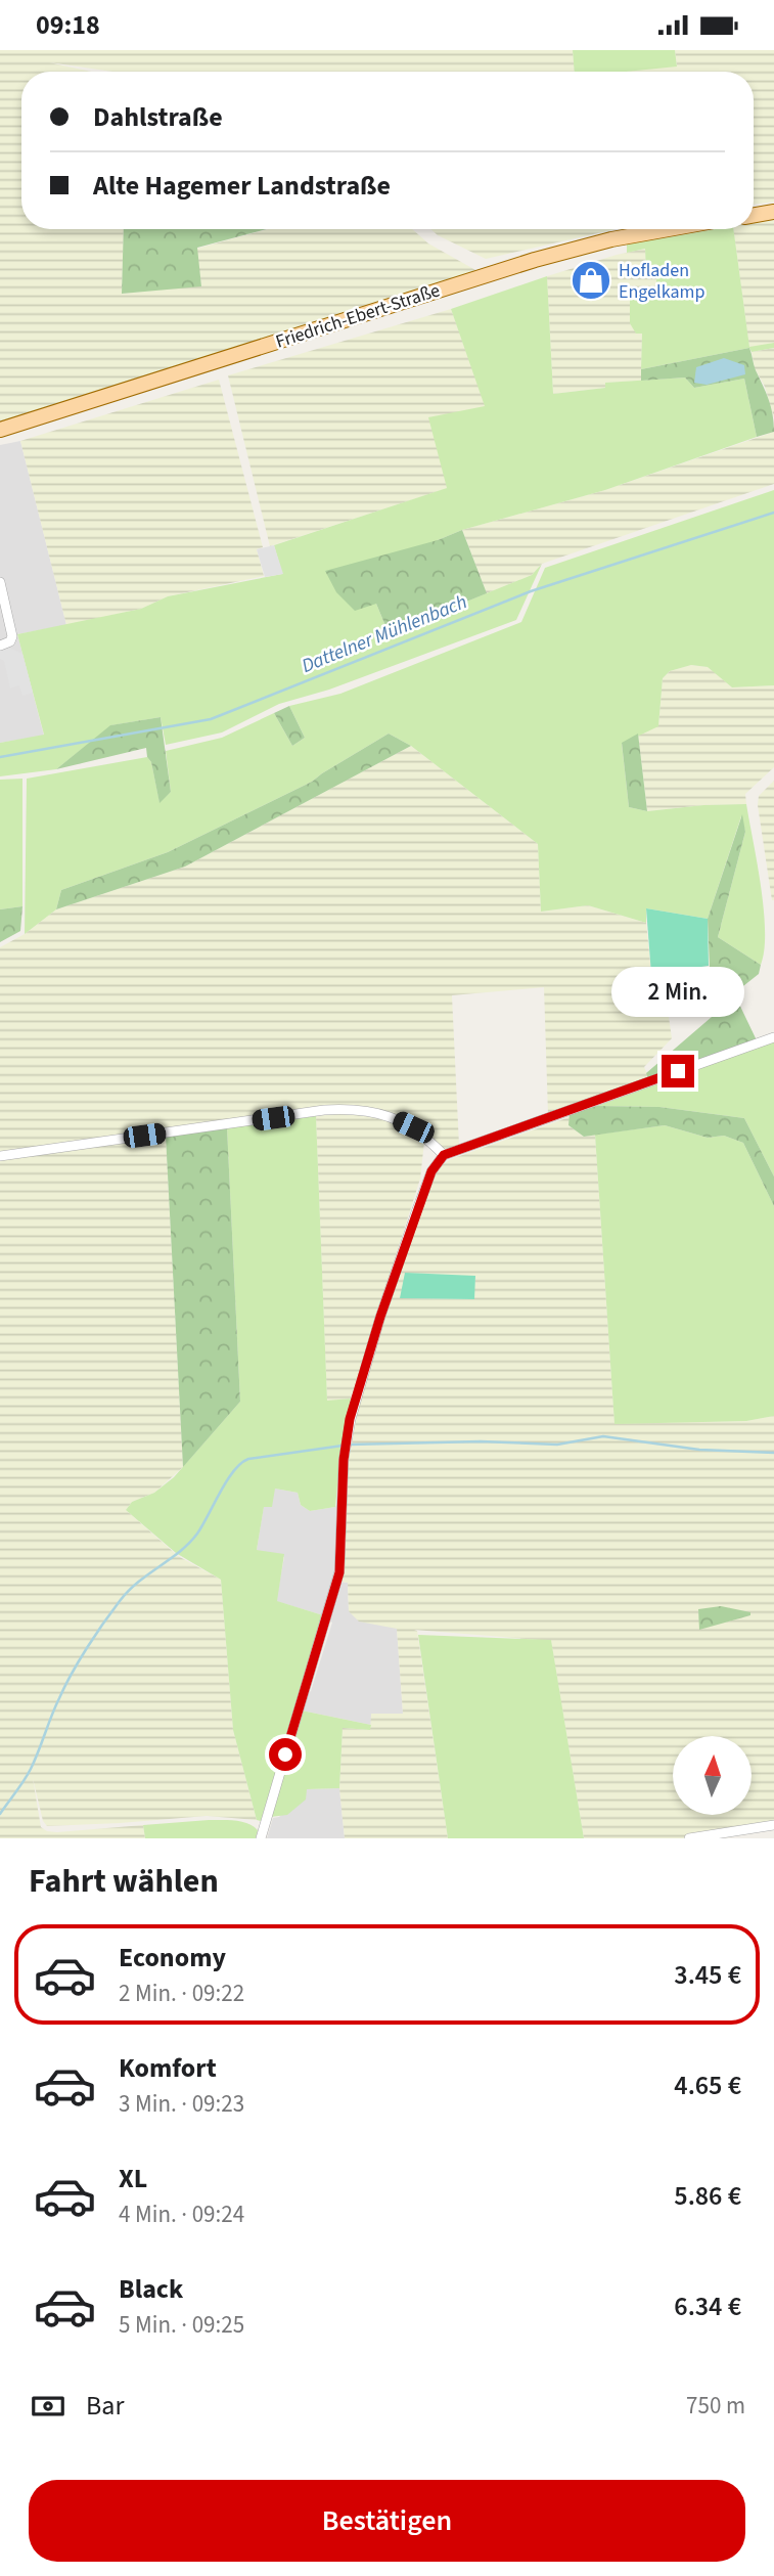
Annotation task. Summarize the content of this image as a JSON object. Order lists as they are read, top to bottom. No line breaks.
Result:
{"streets":{"main road":["Friedrich-Ebert-Straße"]},"water":["Dattelner Mühlenbach"],"places":{"shop":["Hofladen Engelkamp"]},"north":"top","page":{"status":"09:18","banner":["Dahlstraße","Alte Hagemer Landstraße"],"bubble":"2 Min.","heading":"Fahrt wählen","list":[{"name":"Economy","note":"2 Min. · 09:22","value":"3.45 €"},{"name":"Komfort","note":"3 Min. · 09:23","value":"4.65 €"},{"name":"XL","note":"4 Min. · 09:24","value":"5.86 €"},{"name":"Black","note":"5 Min. · 09:25","value":"6.34 €"}],"pay":["Bar","750 m"],"buttons":"Bestätigen"}}
